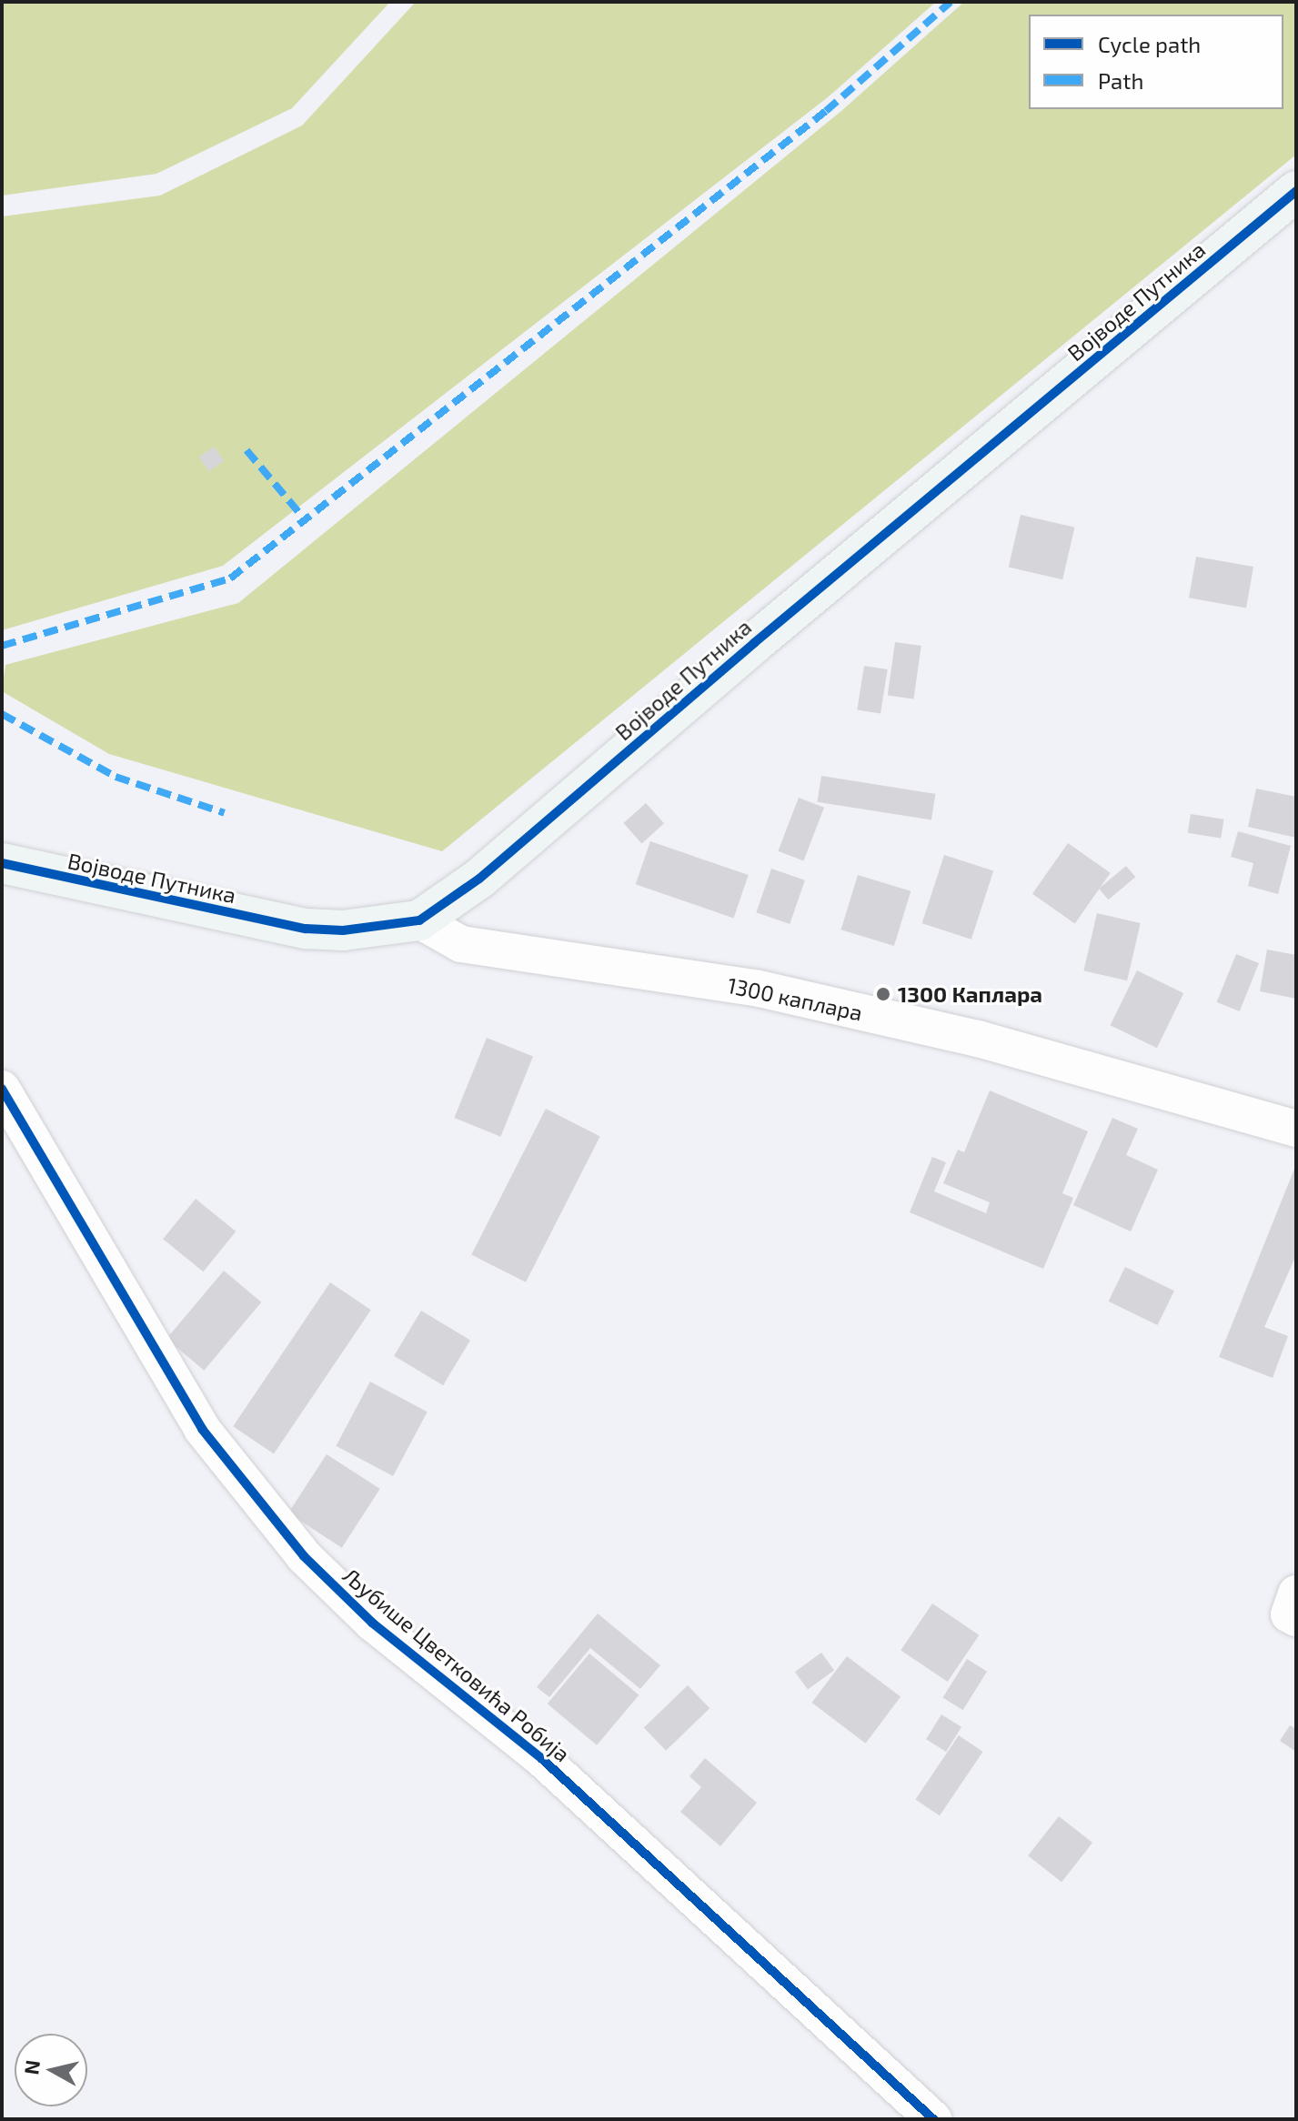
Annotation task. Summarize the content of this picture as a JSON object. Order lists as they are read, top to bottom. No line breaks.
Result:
{"streets":{"street":["Војводе Путника","1300 каплара","Љубише Цветковића Робија"]},"crossings":[["Војводе Путника","1300 каплара"]],"places":["1300 Каплара"],"legend":["Cycle path","Path"],"north":"left"}
